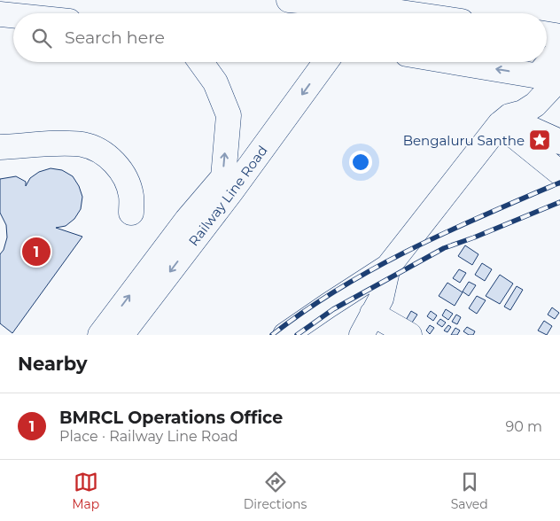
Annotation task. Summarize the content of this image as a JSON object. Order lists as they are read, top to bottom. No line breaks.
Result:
{"streets":{"main road":["Railway Line Road"]},"places":{"place":["Bengaluru Santhe"]},"page":{"search":"Search here","pins":"1","heading":"Nearby","list":[{"mark":"1","name":"BMRCL Operations Office","note":"Place · Railway Line Road","value":"90 m"}],"nav":["Map","Directions","Saved"]}}
